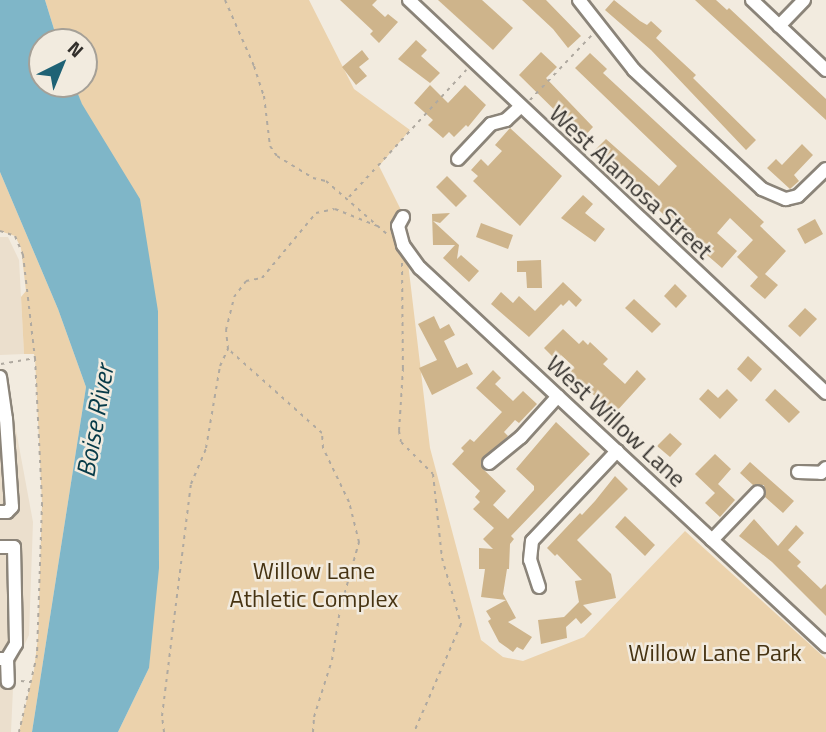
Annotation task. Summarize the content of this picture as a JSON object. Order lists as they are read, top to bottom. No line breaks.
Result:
{"streets":{"street":["West Alamosa Street","West Willow Lane"]},"water":["Boise River"],"parks":["Willow Lane Athletic Complex","Willow Lane Park"],"north":"top right"}
